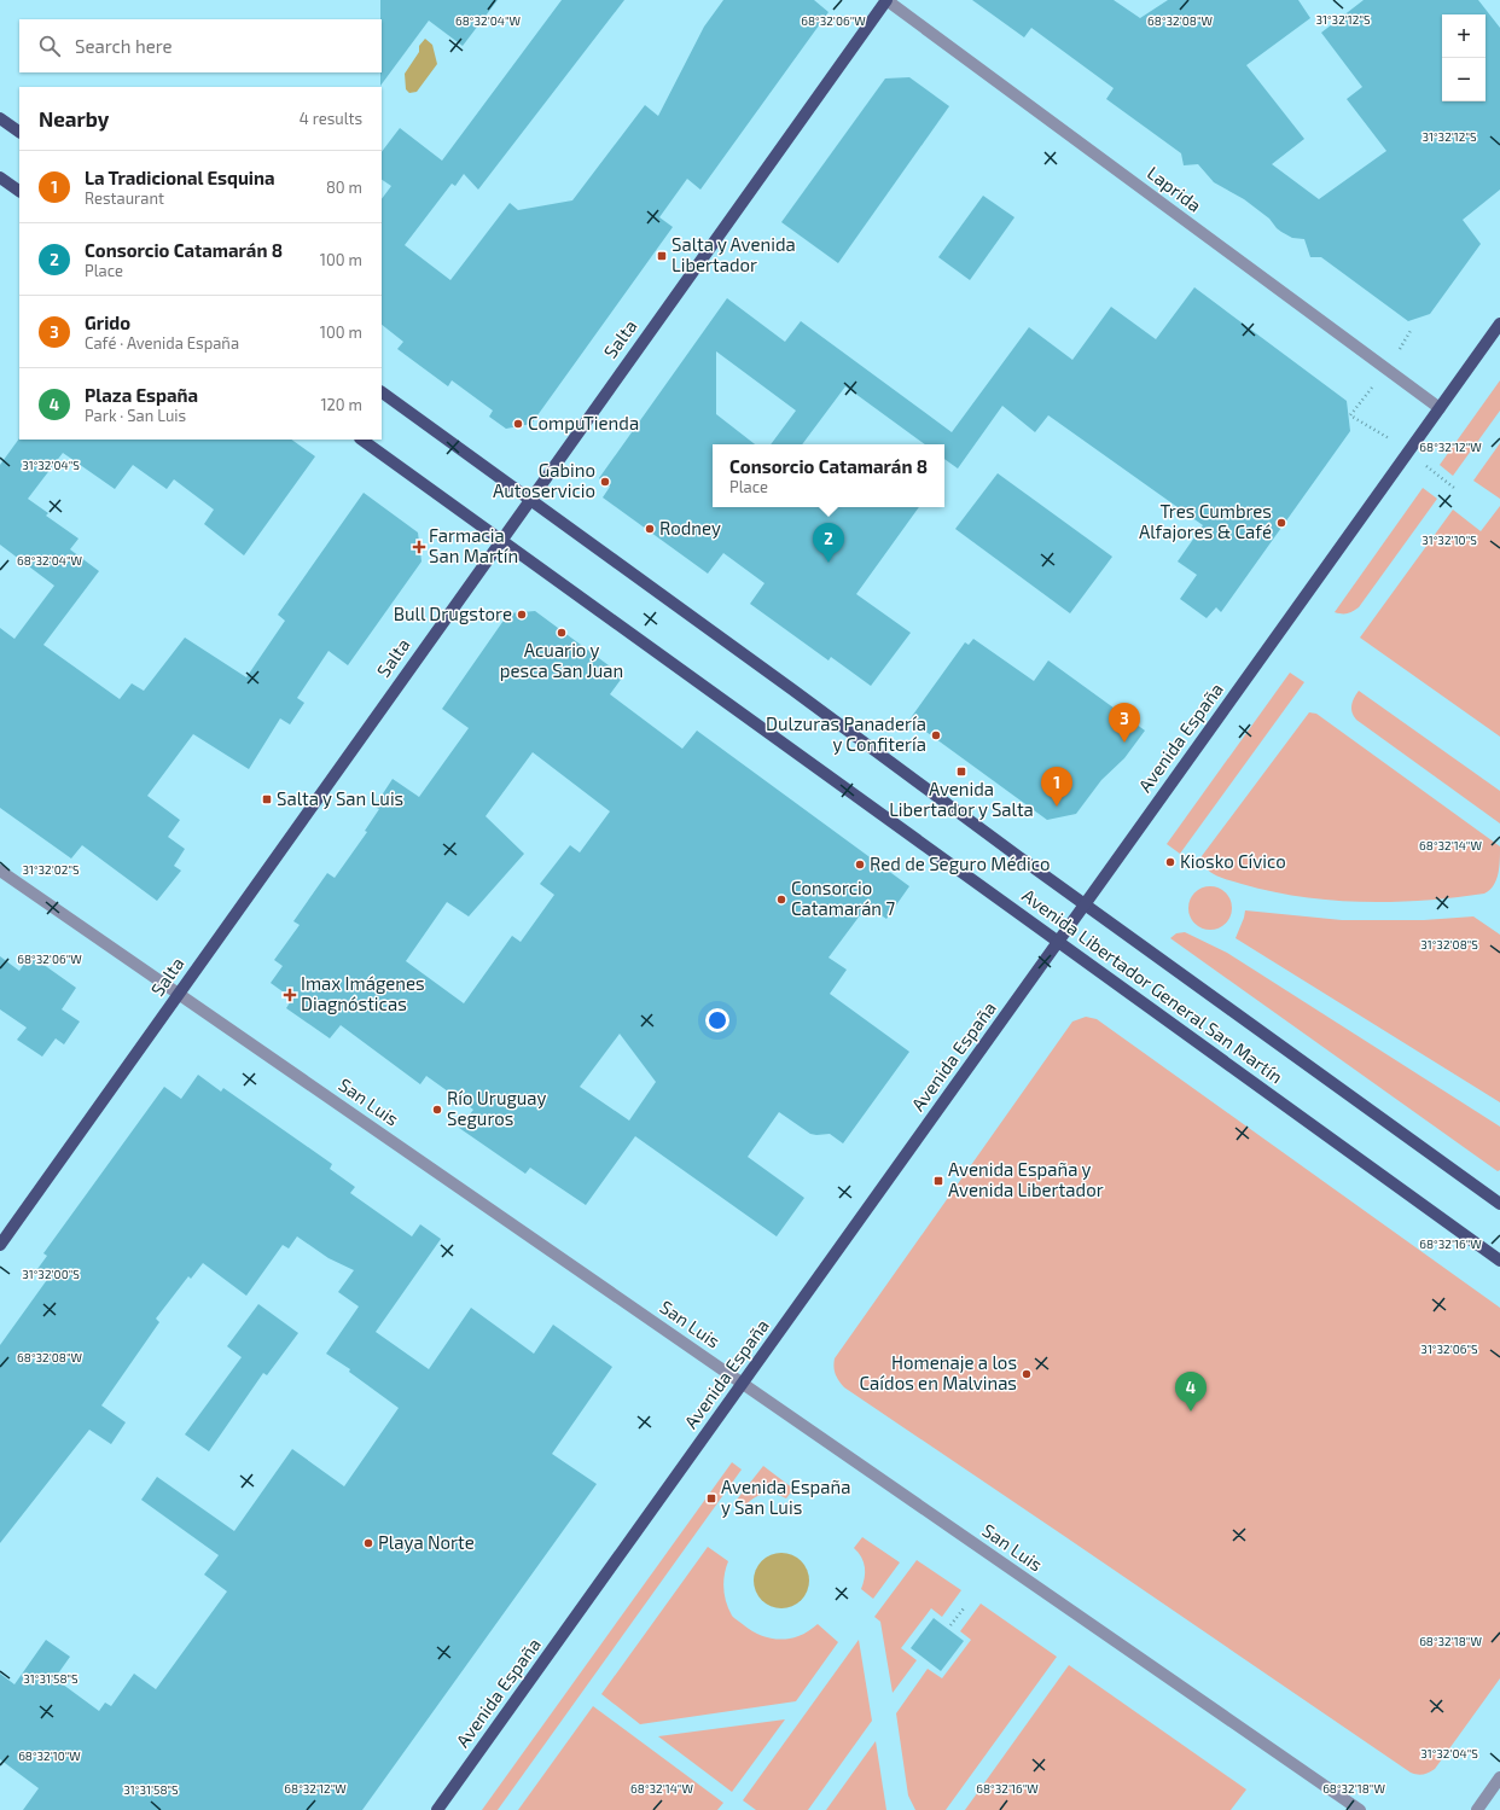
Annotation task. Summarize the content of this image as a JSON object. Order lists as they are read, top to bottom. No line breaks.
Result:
{"streets":{"main road":["Salta","Avenida España","Avenida Libertador General San Martín"],"street":["Laprida","San Luis"]},"crossings":[["Laprida","Salta"],["Laprida","Avenida España"],["Salta","Avenida Libertador General San Martín"],["Salta","San Luis"],["Avenida España","Avenida Libertador General San Martín"],["Avenida España","San Luis"]],"places":{"transit":["Salta y Avenida Libertador","Avenida Libertador y Salta","Salta y San Luis","Avenida España y Avenida Libertador","Avenida España y San Luis"],"other":["CompuTienda","Gabino Autoservicio","Tres Cumbres Alfajores & Café","Rodney","Bull Drugstore","Acuario y pesca San Juan","Dulzuras Panadería y Confitería","Kiosko Cívico","Red de Seguro Médico","Consorcio Catamarán 7","Río Uruguay Seguros","Homenaje a los Caídos en Malvinas","Playa Norte"],"health":["Farmacia San Martín","Imax Imágenes Diagnósticas"]},"page":{"map_buttons":["+","−"],"search":"Search here","heading":["Nearby","4 results"],"list":[{"mark":"1","name":"La Tradicional Esquina","note":"Restaurant","value":"80 m"},{"mark":"2","name":"Consorcio Catamarán 8","note":"Place","value":"100 m"},{"mark":"3","name":"Grido","note":"Café · Avenida España","value":"100 m"},{"mark":"4","name":"Plaza España","note":"Park · San Luis","value":"120 m"}],"popup":["Consorcio Catamarán 8","Place"],"pins":["2","3","1","4"]},"coordinates":["31°32'12\"S","68°32'04\"W","68°32'06\"W","68°32'08\"W","68°32'12\"W","31°32'04\"S","31°32'10\"S","68°32'14\"W","31°32'02\"S","31°32'08\"S","68°32'16\"W","31°32'00\"S","31°32'06\"S","68°32'18\"W","31°31'58\"S","68°32'10\"W"]}
